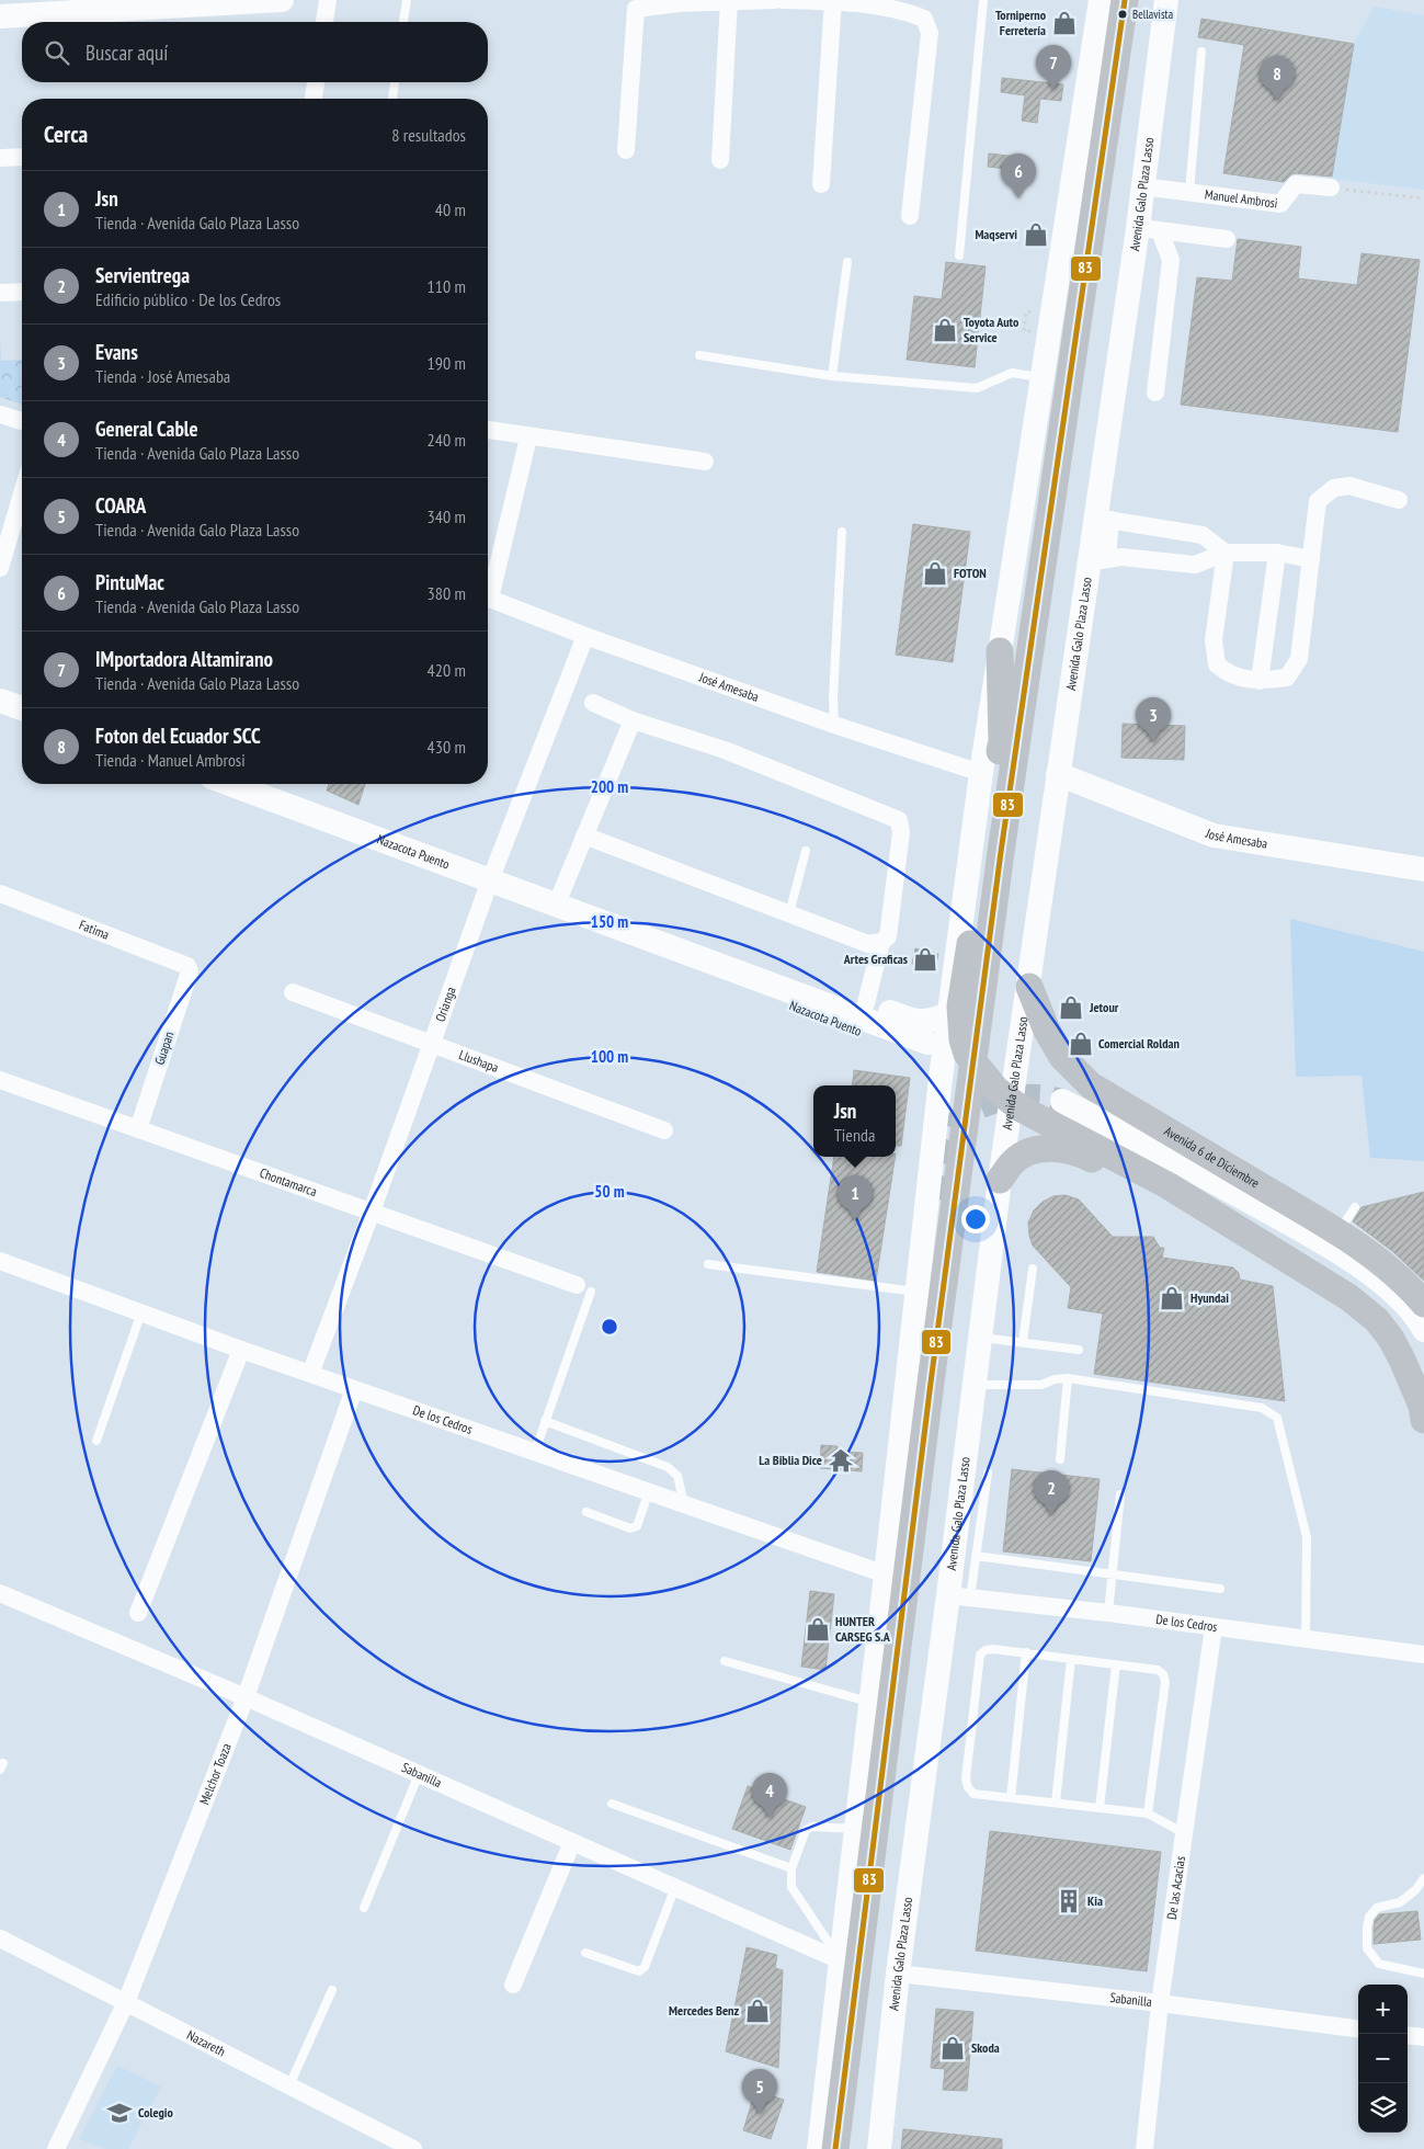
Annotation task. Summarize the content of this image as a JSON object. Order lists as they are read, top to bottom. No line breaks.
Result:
{"streets":{"main road":["Avenida Galo Plaza Lasso","José Amesaba","Nazacota Puento","Avenida 6 de Diciembre"],"street":["Manuel Ambrosi","Fatima","Orianga","Guapan","Llushapa","Chontamarca","De los Cedros","Melchor Toaza","Sabanilla","De las Acacias","Nazareth"]},"crossings":[["Avenida Galo Plaza Lasso","Manuel Ambrosi"],["Avenida Galo Plaza Lasso","José Amesaba"],["Avenida Galo Plaza Lasso","Avenida 6 de Diciembre"],["Avenida Galo Plaza Lasso","De los Cedros"],["Avenida Galo Plaza Lasso","Sabanilla"],["José Amesaba","Orianga"],["Nazacota Puento","Orianga"],["Fatima","Guapan"],["Orianga","Llushapa"],["Orianga","Chontamarca"],["Orianga","De los Cedros"],["Guapan","Chontamarca"],["De los Cedros","Melchor Toaza"],["De los Cedros","De las Acacias"],["Melchor Toaza","Sabanilla"],["Melchor Toaza","Nazareth"],["Sabanilla","De las Acacias"]],"places":{"other":["Bellavista"],"shop":["Torniperno Ferretería","Maqservi","Toyota Auto Service","FOTON","Artes Graficas","Jetour","Comercial Roldan","Hyundai","HUNTER CARSEG S.A","Mercedes Benz","Skoda"],"temple":["La Biblia Dice"],"building":["Kia"],"school or university":["Colegio"]},"lines":["transit line 83"],"page":{"search":"Buscar aquí","pins":["7","8","6","3","1","2","4","5"],"heading":["Cerca","8 resultados"],"list":[{"mark":"1","name":"Jsn","note":"Tienda · Avenida Galo Plaza Lasso","value":"40 m"},{"mark":"2","name":"Servientrega","note":"Edificio público · De los Cedros","value":"110 m"},{"mark":"3","name":"Evans","note":"Tienda · José Amesaba","value":"190 m"},{"mark":"4","name":"General Cable","note":"Tienda · Avenida Galo Plaza Lasso","value":"240 m"},{"mark":"5","name":"COARA","note":"Tienda · Avenida Galo Plaza Lasso","value":"340 m"},{"mark":"6","name":"PintuMac","note":"Tienda · Avenida Galo Plaza Lasso","value":"380 m"},{"mark":"7","name":"IMportadora Altamirano","note":"Tienda · Avenida Galo Plaza Lasso","value":"420 m"},{"mark":"8","name":"Foton del Ecuador SCC","note":"Tienda · Manuel Ambrosi","value":"430 m"}],"popup":["Jsn","Tienda"],"map_buttons":["+","−"]},"rings":["200 m","150 m","100 m","50 m"]}
